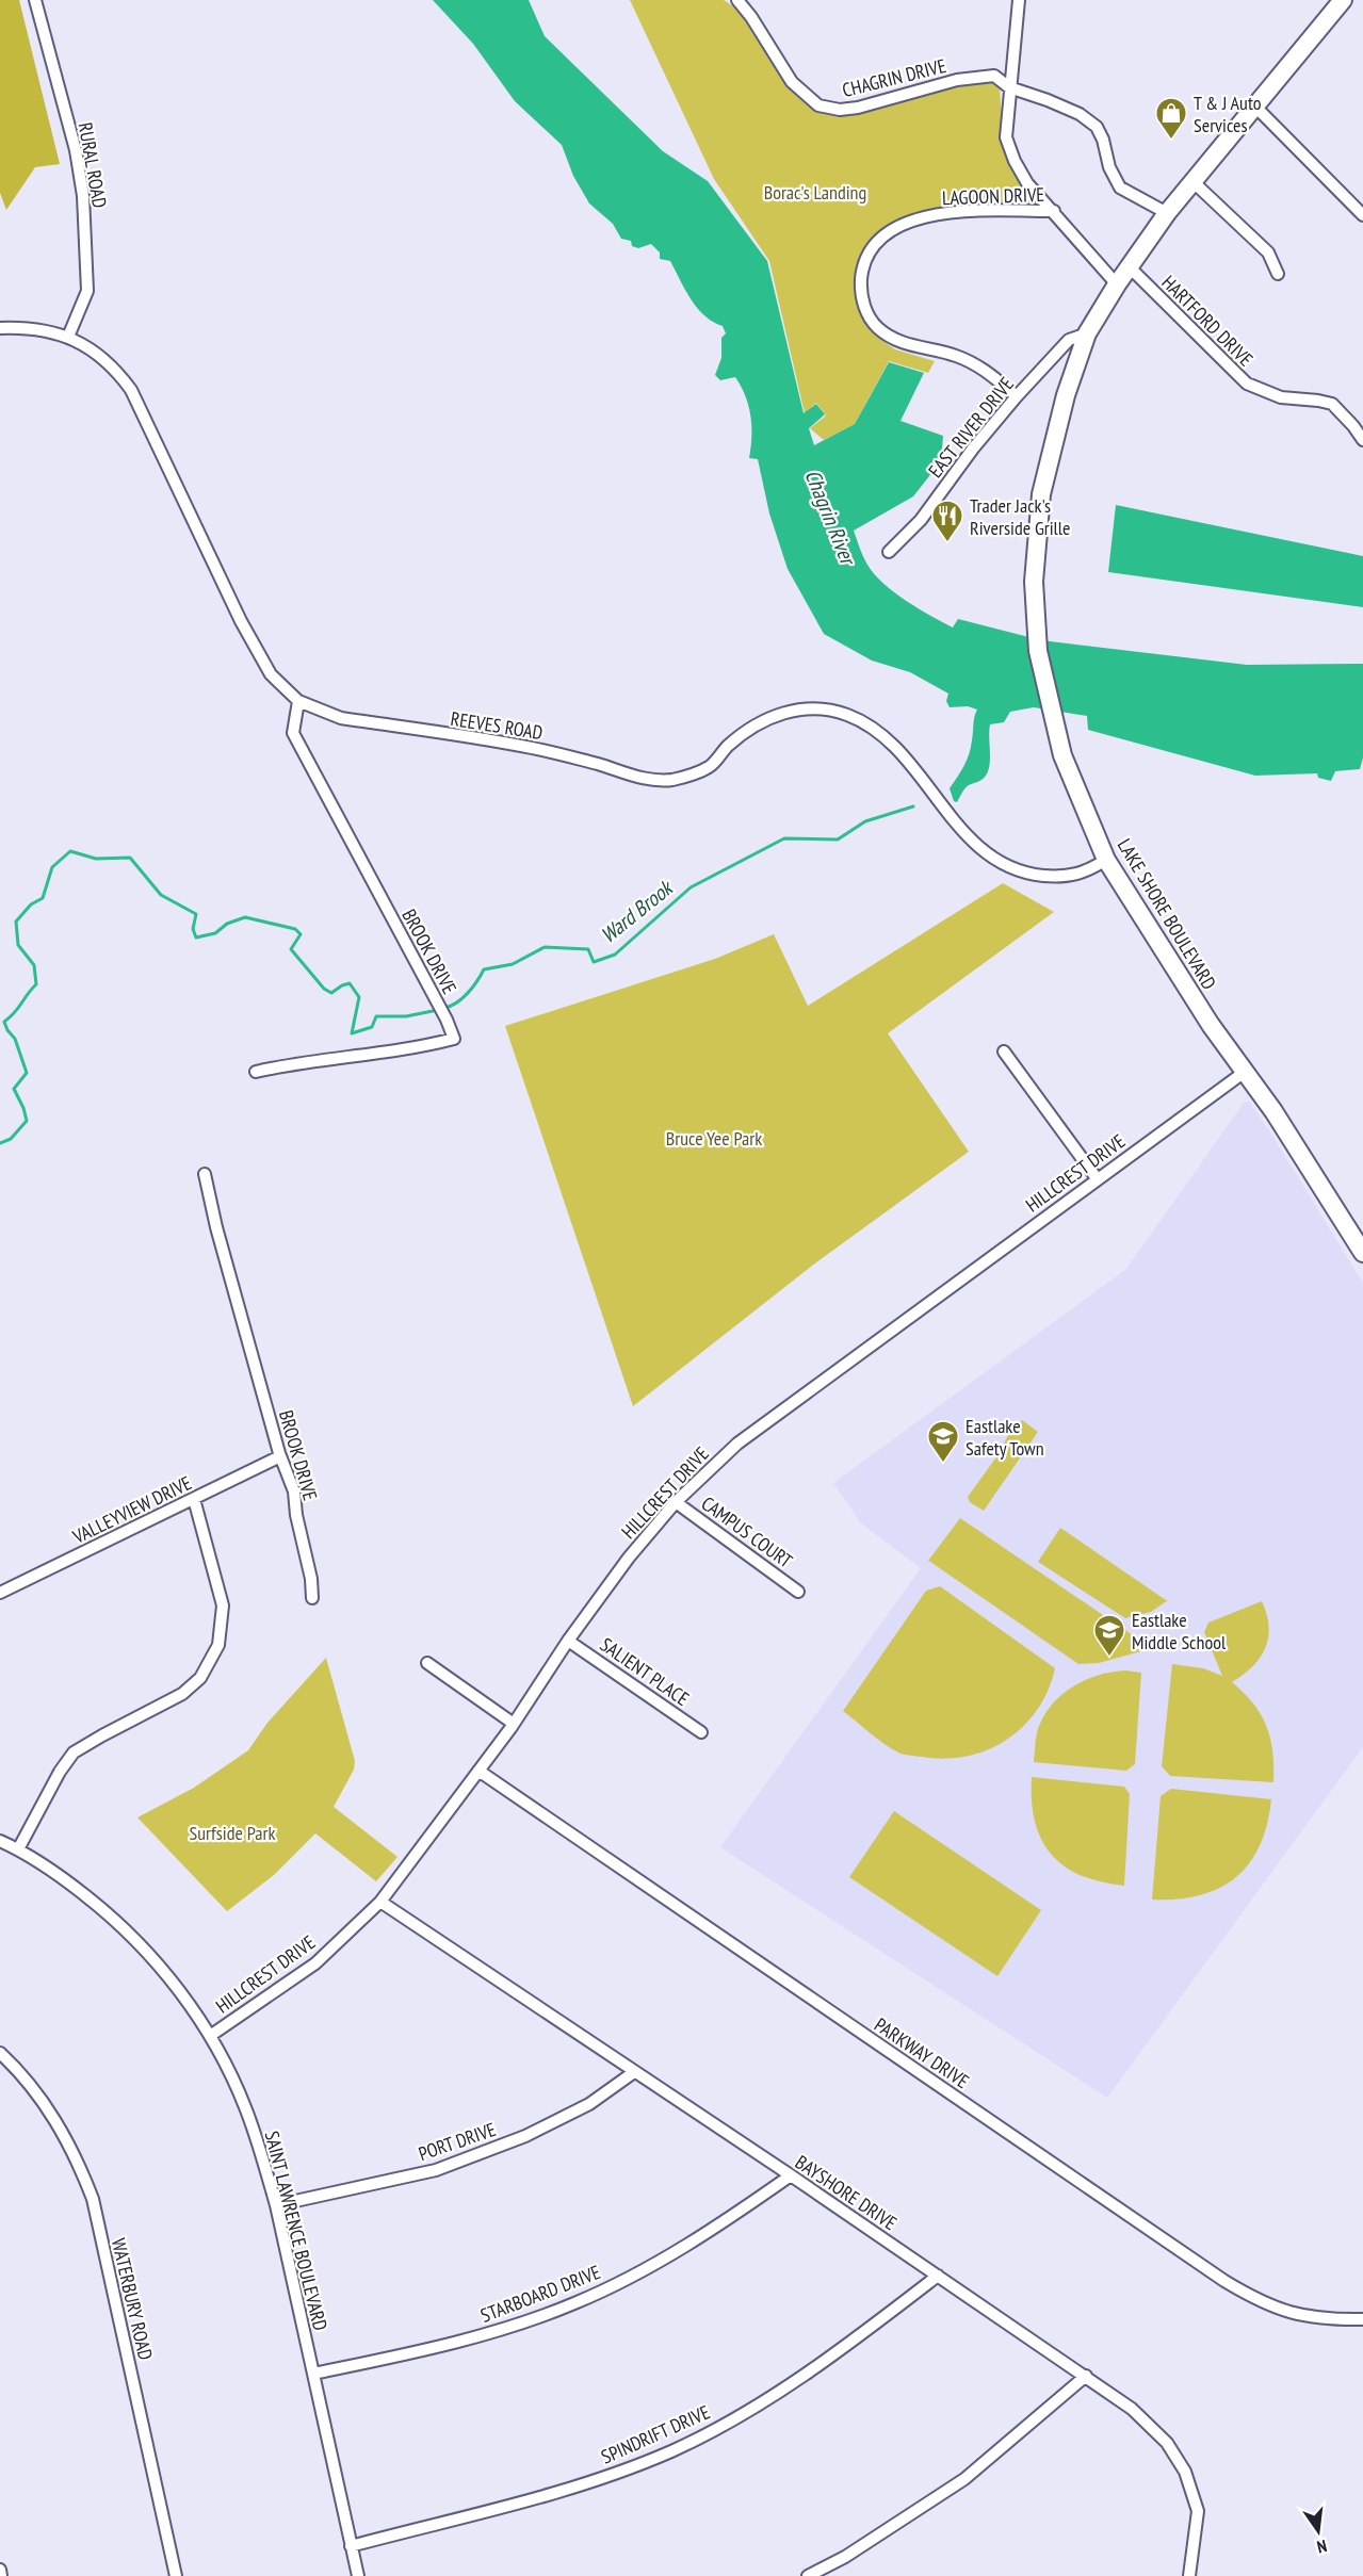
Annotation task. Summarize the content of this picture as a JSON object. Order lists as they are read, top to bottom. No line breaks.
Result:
{"streets":{"main road":["LAKE SHORE BOULEVARD"],"street":["CHAGRIN DRIVE","RURAL ROAD","LAGOON DRIVE","HARTFORD DRIVE","EAST RIVER DRIVE","REEVES ROAD","BROOK DRIVE","HILLCREST DRIVE","VALLEYVIEW DRIVE","CAMPUS COURT","SALIENT PLACE","PARKWAY DRIVE","PORT DRIVE","BAYSHORE DRIVE","SAINT LAWRENCE BOULEVARD","STARBOARD DRIVE","WATERBURY ROAD","SPINDRIFT DRIVE"]},"crossings":[["RURAL ROAD","REEVES ROAD"],["LAGOON DRIVE","EAST RIVER DRIVE"],["LAGOON DRIVE","LAKE SHORE BOULEVARD"],["HARTFORD DRIVE","LAKE SHORE BOULEVARD"],["EAST RIVER DRIVE","LAKE SHORE BOULEVARD"],["REEVES ROAD","LAKE SHORE BOULEVARD"],["REEVES ROAD","BROOK DRIVE"],["LAKE SHORE BOULEVARD","HILLCREST DRIVE"],["BROOK DRIVE","VALLEYVIEW DRIVE"],["HILLCREST DRIVE","CAMPUS COURT"],["HILLCREST DRIVE","SALIENT PLACE"],["HILLCREST DRIVE","PARKWAY DRIVE"],["HILLCREST DRIVE","BAYSHORE DRIVE"],["HILLCREST DRIVE","SAINT LAWRENCE BOULEVARD"],["PORT DRIVE","BAYSHORE DRIVE"],["PORT DRIVE","SAINT LAWRENCE BOULEVARD"],["BAYSHORE DRIVE","STARBOARD DRIVE"],["BAYSHORE DRIVE","SPINDRIFT DRIVE"],["SAINT LAWRENCE BOULEVARD","STARBOARD DRIVE"],["SAINT LAWRENCE BOULEVARD","SPINDRIFT DRIVE"]],"water":["Chagrin River","Ward Brook"],"parks":["Borac's Landing","Bruce Yee Park","Surfside Park"],"places":{"shop":["T & J Auto Services"],"restaurant":["Trader Jack's Riverside Grille"],"school or university":["Eastlake Safety Town","Eastlake Middle School"]},"north":"bottom"}
